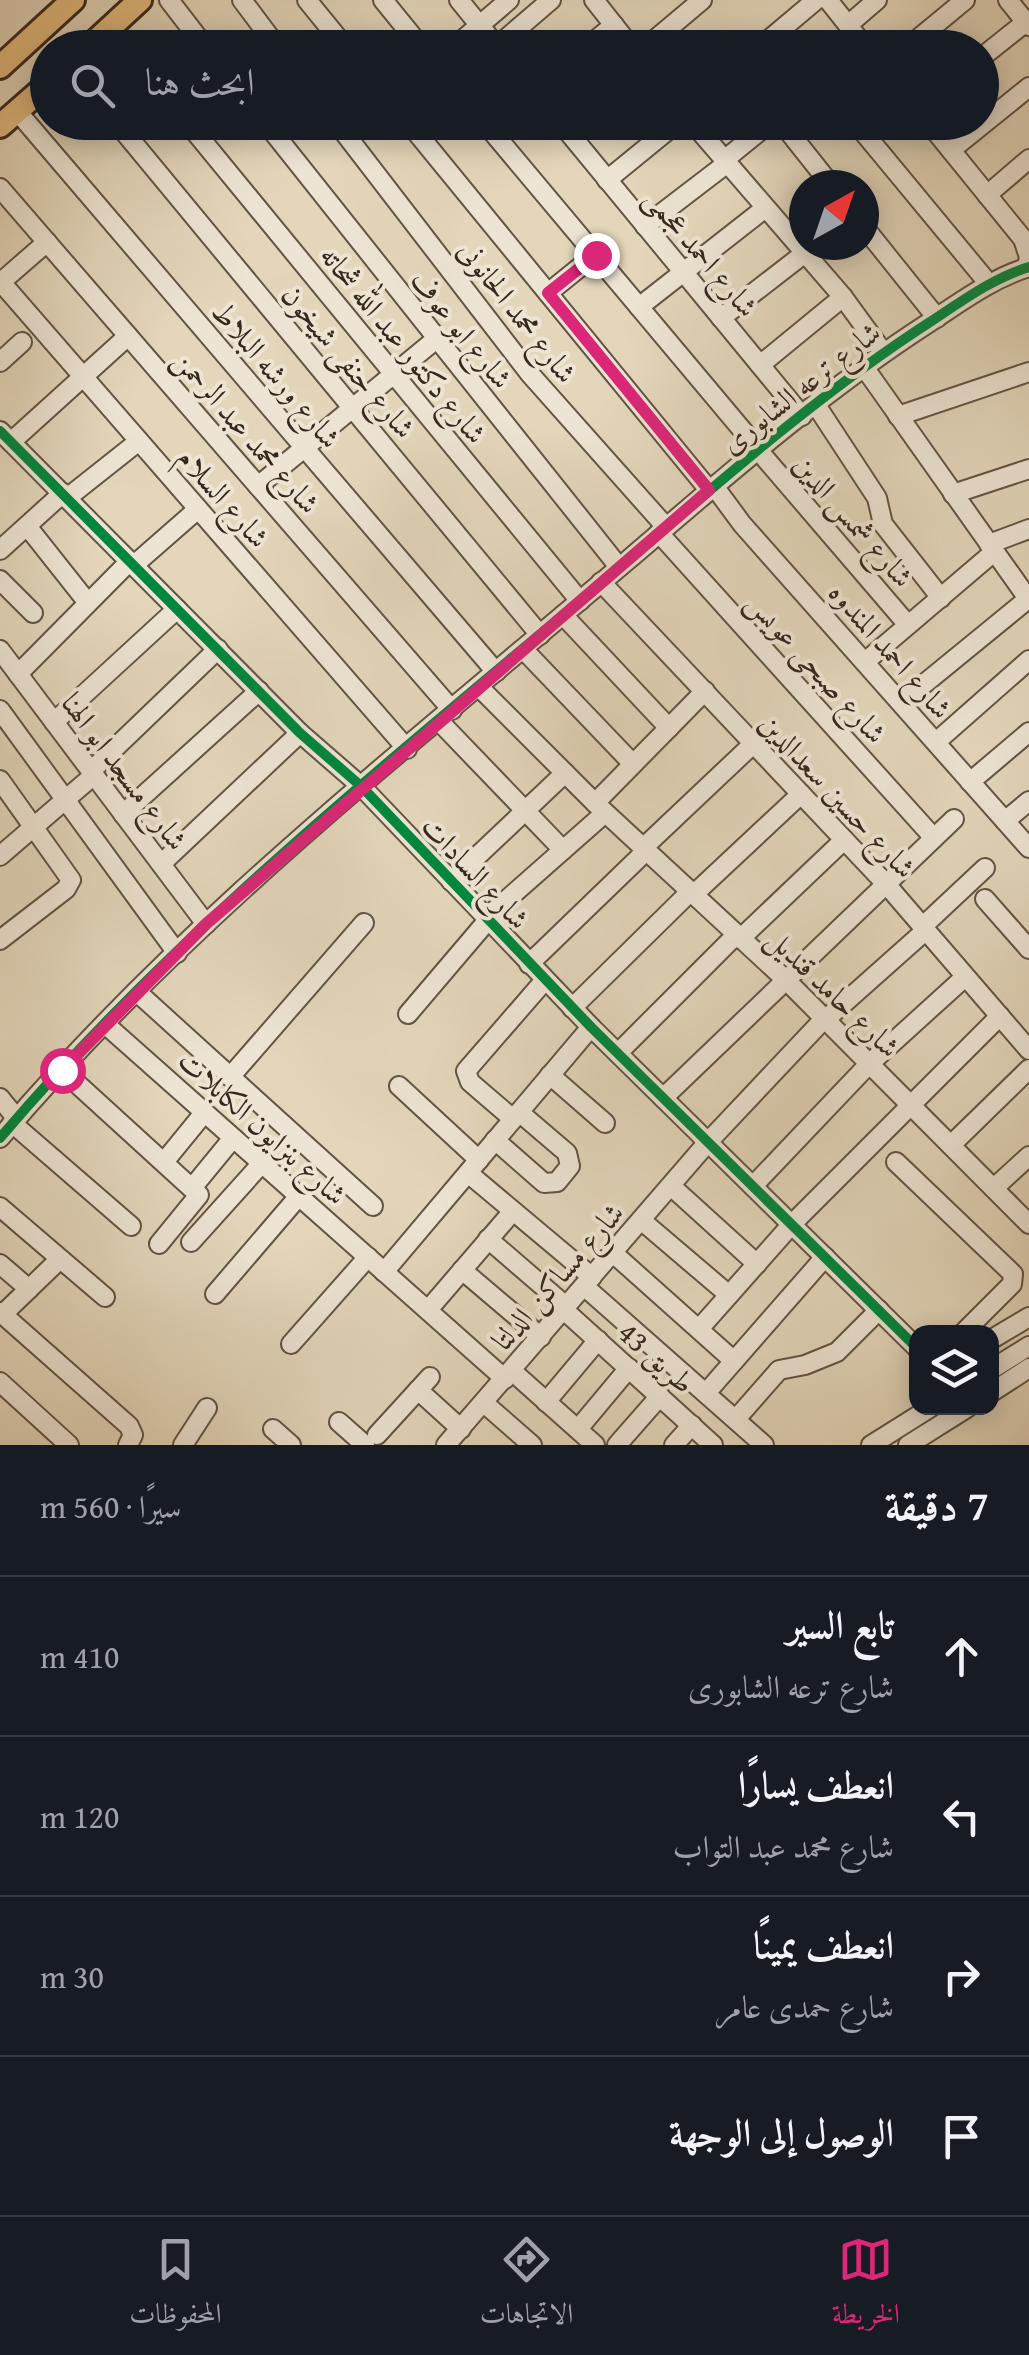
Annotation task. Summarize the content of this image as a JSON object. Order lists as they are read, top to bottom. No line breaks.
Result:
{"streets":{"street":["شارع احمد عجمى","شارع محمد الحانونى","شارع ابو عوف","شارع دكتور عبد الله شحاته","شارع حنفى شيخون","شارع ورشه البلاط","شارع ترعه الشابورى","شارع محمد عبد الرحمن","شارع السلام","شارع شمس الدين","شارع احمد المندوه","شارع صبحى عويس","شارع مسجد ابو الهنا","شارع حسين سعدالدين","شارع السادات","شارع حامد قنديل","شارع بنزايون الكابلات","شارع مساكن الدلتا","طريق 43"]},"crossings":[["شارع احمد عجمى","شارع ترعه الشابورى"],["شارع محمد الحانونى","شارع ترعه الشابورى"],["شارع محمد الحانونى","شارع صبحى عويس"],["شارع ابو عوف","شارع ترعه الشابورى"],["شارع دكتور عبد الله شحاته","شارع ترعه الشابورى"],["شارع حنفى شيخون","شارع ترعه الشابورى"],["شارع ورشه البلاط","شارع ترعه الشابورى"],["شارع ترعه الشابورى","شارع محمد عبد الرحمن"],["شارع ترعه الشابورى","شارع السلام"],["شارع ترعه الشابورى","شارع شمس الدين"],["شارع ترعه الشابورى","شارع احمد المندوه"],["شارع ترعه الشابورى","شارع صبحى عويس"],["شارع ترعه الشابورى","شارع مسجد ابو الهنا"],["شارع ترعه الشابورى","شارع حسين سعدالدين"],["شارع ترعه الشابورى","شارع السادات"],["شارع ترعه الشابورى","شارع حامد قنديل"],["شارع ترعه الشابورى","شارع بنزايون الكابلات"],["شارع حسين سعدالدين","شارع مساكن الدلتا"],["شارع السادات","شارع مساكن الدلتا"],["شارع حامد قنديل","شارع مساكن الدلتا"],["شارع بنزايون الكابلات","شارع مساكن الدلتا"],["شارع مساكن الدلتا","طريق 43"]],"north":"top right","page":{"search":"ابحث هنا","heading":["7 دقيقة","سيرًا · 560 m"],"list":[["تابع السير","شارع ترعه الشابورى","410 m"],["انعطف يسارًا","شارع محمد عبد التواب","120 m"],["انعطف يمينًا","شارع حمدى عامر","30 m"],"الوصول إلى الوجهة"],"nav":["الخريطة","الاتجاهات","المحفوظات"]}}
